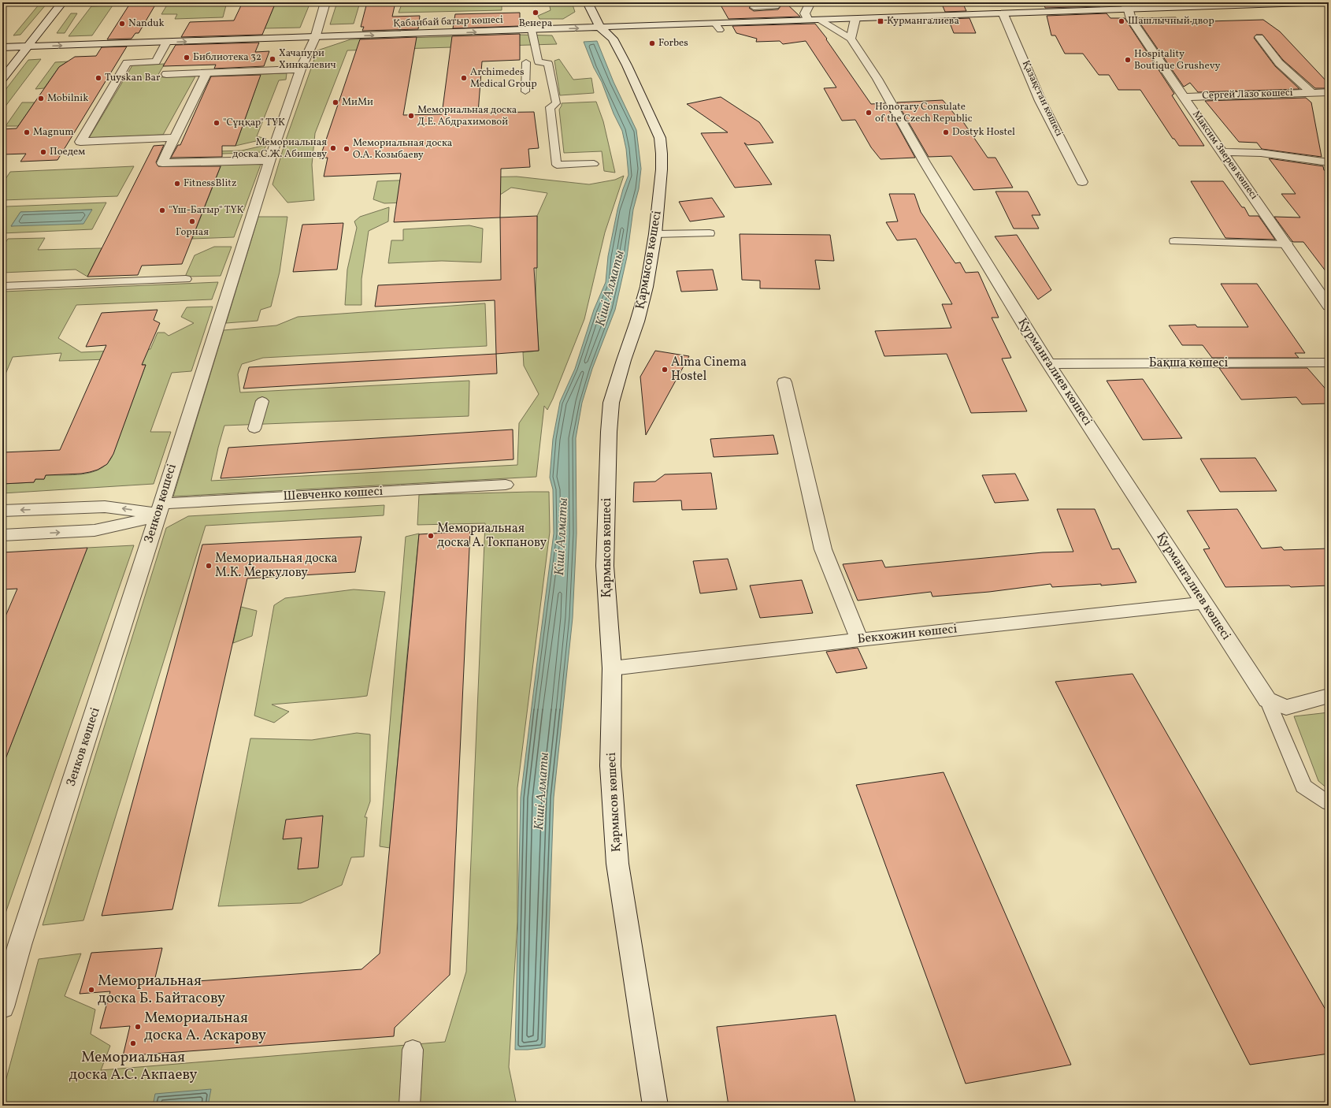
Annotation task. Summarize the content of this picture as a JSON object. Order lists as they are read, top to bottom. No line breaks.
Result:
{"streets":{"street":["Қабанбай батыр көшесі","Сергей Лазо көшесі","Қазақстан көшесі","Максим Зверев көшесі","Қармысов көшесі","Бақша көшесі","Қурманғалиев көшесі","Шевченко көшесі","Зенков көшесі","Бекхожин көшесі"]},"crossings":[["Қабанбай батыр көшесі","Қазақстан көшесі"],["Қабанбай батыр көшесі","Максим Зверев көшесі"],["Қабанбай батыр көшесі","Қармысов көшесі"],["Қабанбай батыр көшесі","Зенков көшесі"],["Сергей Лазо көшесі","Максим Зверев көшесі"],["Қармысов көшесі","Бекхожин көшесі"],["Бақша көшесі","Қурманғалиев көшесі"],["Қурманғалиев көшесі","Бекхожин көшесі"],["Шевченко көшесі","Зенков көшесі"]],"one_way":["Қабанбай батыр көшесі"],"water":["Кіші Алматы"],"places":{"other":["Венера","Шашлычный двор","Nanduk","Forbes","Библиотека 32","Хачапури Хинкалевич","Hospitality Boutique Grushevy","Tuyskan Bar","Archimedes Medical Group","Mobilnik","МиМи","Honorary Consulate of the Czech Republic","Мемориальная доска Д.Е. Абдрахимовой","\"Сұңқар\" ТҮК","Magnum","Dostyk Hostel","Мемориальная доска С.Ж. Абишеву","Мемориальная доска О.А. Козыбаеву","Поедем","FitnessBlitz","\"Үш-Батыр\" ТҮК","Горная","Alma Cinema Hostel","Мемориальная доска А. Токпанову","Мемориальная доска М.К. Меркулову","Мемориальная доска Б. Байтасову","Мемориальная доска А. Аскарову","Мемориальная доска А.С. Акпаеву"],"transit":["Курмангалиева"]}}
